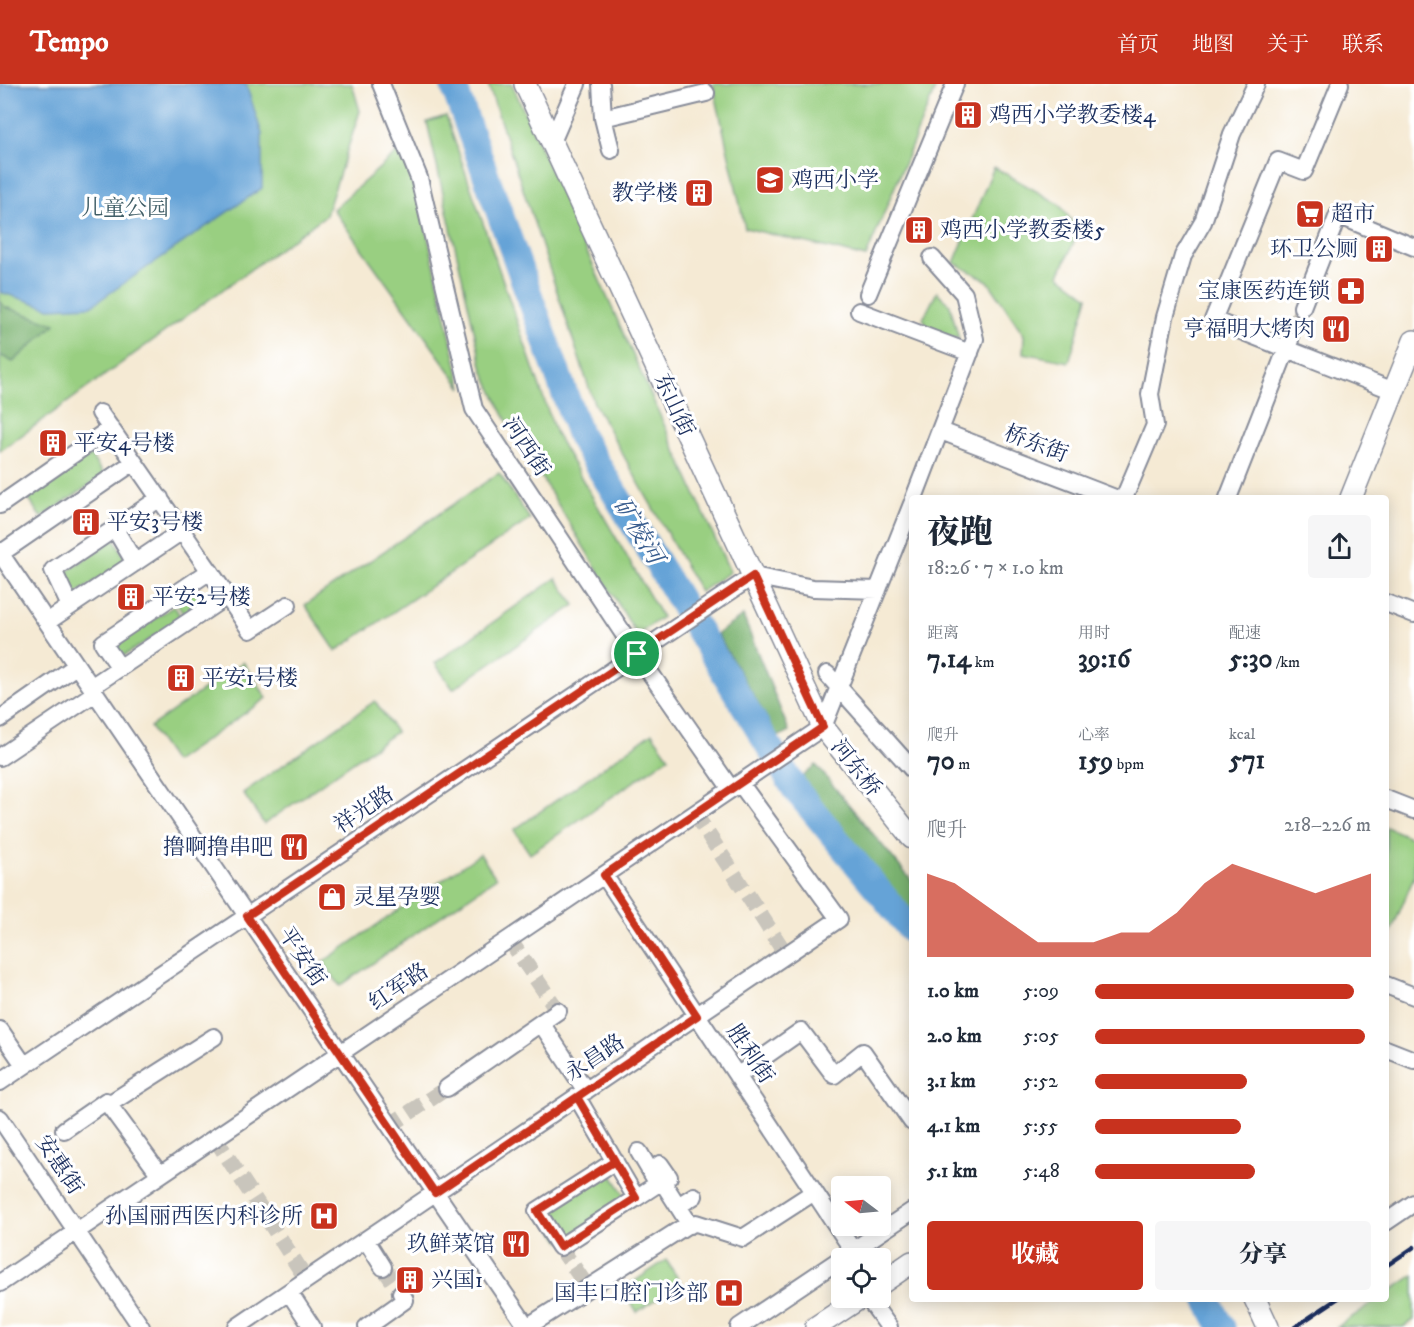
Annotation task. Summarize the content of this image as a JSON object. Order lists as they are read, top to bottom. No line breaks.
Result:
{"streets":{"main road":["东山街","河东桥"],"street":["桥东街","河西街","祥光路","平安街","红军路","胜利街","永昌路","安惠街"]},"crossings":[["东山街","河东桥"],["东山街","祥光路"],["东山街","红军路"],["河西街","祥光路"],["河西街","红军路"],["河西街","永昌路"],["河东桥","红军路"],["祥光路","平安街"],["平安街","红军路"],["平安街","永昌路"],["红军路","胜利街"],["红军路","永昌路"],["红军路","安惠街"],["胜利街","永昌路"]],"water":["矿棱河"],"parks":["儿童公园"],"places":{"building":["鸡西小学教委楼4","教学楼","鸡西小学教委楼5","环卫公厕","平安4号楼","平安3号楼","平安2号楼","平安1号楼","兴国1"],"school or university":["鸡西小学"],"supermarket":["超市"],"pharmacy":["宝康医药连锁"],"restaurant":["亨福明大烤肉","撸啊撸串吧","玖鲜菜馆"],"shop":["灵星孕婴"],"hospital":["孙国丽西医内科诊所","国丰口腔门诊部"]},"north":"left","page":{"header":"Tempo","nav":["首页","地图","关于","联系"],"heading":["夜跑","18:26 · 7 × 1.0 km"],"stats":[["距离","7.14 km"],["用时","39:16"],["配速","5:30 /km"],["爬升","70 m"],["心率","159 bpm"],["kcal","571"]],"chart":["爬升","218–226 m"],"list":[{"name":"1.0 km","note":"5:09"},{"name":"2.0 km","note":"5:05"},{"name":"3.1 km","note":"5:52"},{"name":"4.1 km","note":"5:55"},{"name":"5.1 km","note":"5:48"}],"buttons":["收藏","分享"]}}
